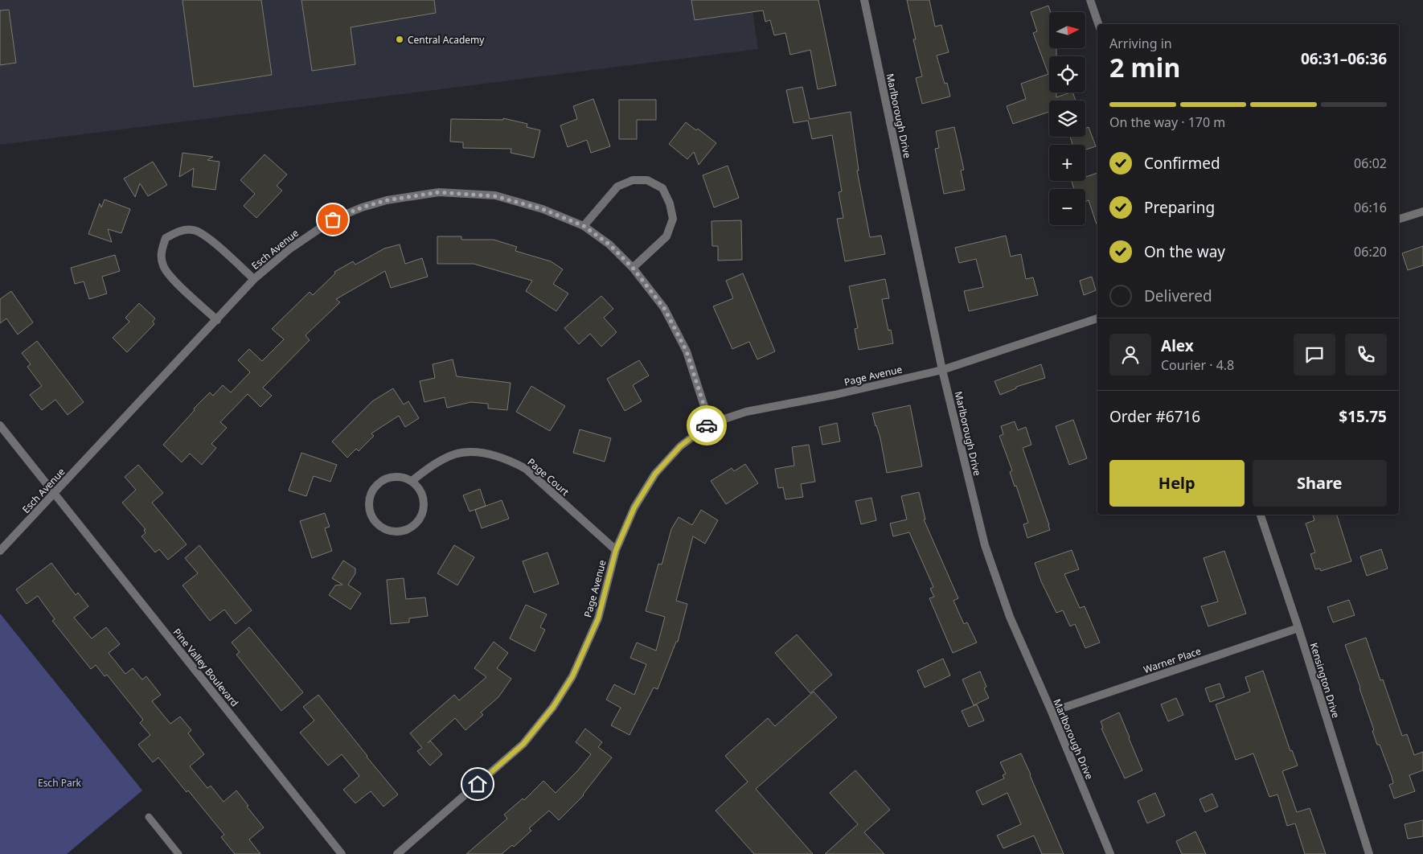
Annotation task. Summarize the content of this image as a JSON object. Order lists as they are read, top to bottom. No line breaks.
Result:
{"streets":{"street":["Marlborough Drive","Esch Avenue","Page Avenue","Page Court","Warner Place","Pine Valley Boulevard","Kensington Drive"]},"crossings":[["Marlborough Drive","Page Avenue"],["Marlborough Drive","Warner Place"],["Esch Avenue","Page Avenue"],["Esch Avenue","Pine Valley Boulevard"],["Page Avenue","Page Court"],["Warner Place","Kensington Drive"]],"parks":["Esch Park"],"places":["Central Academy"],"north":"right","page":{"map_buttons":["+","−"],"heading":["2 min","Arriving in","06:31–06:36"],"panel":["Alex","Courier · 4.8","Order #6716","$15.75"],"bar":"On the way · 170 m","list":[["Confirmed","06:02"],["Preparing","06:16"],["On the way","06:20"],"Delivered"],"buttons":["Help","Share"]}}
